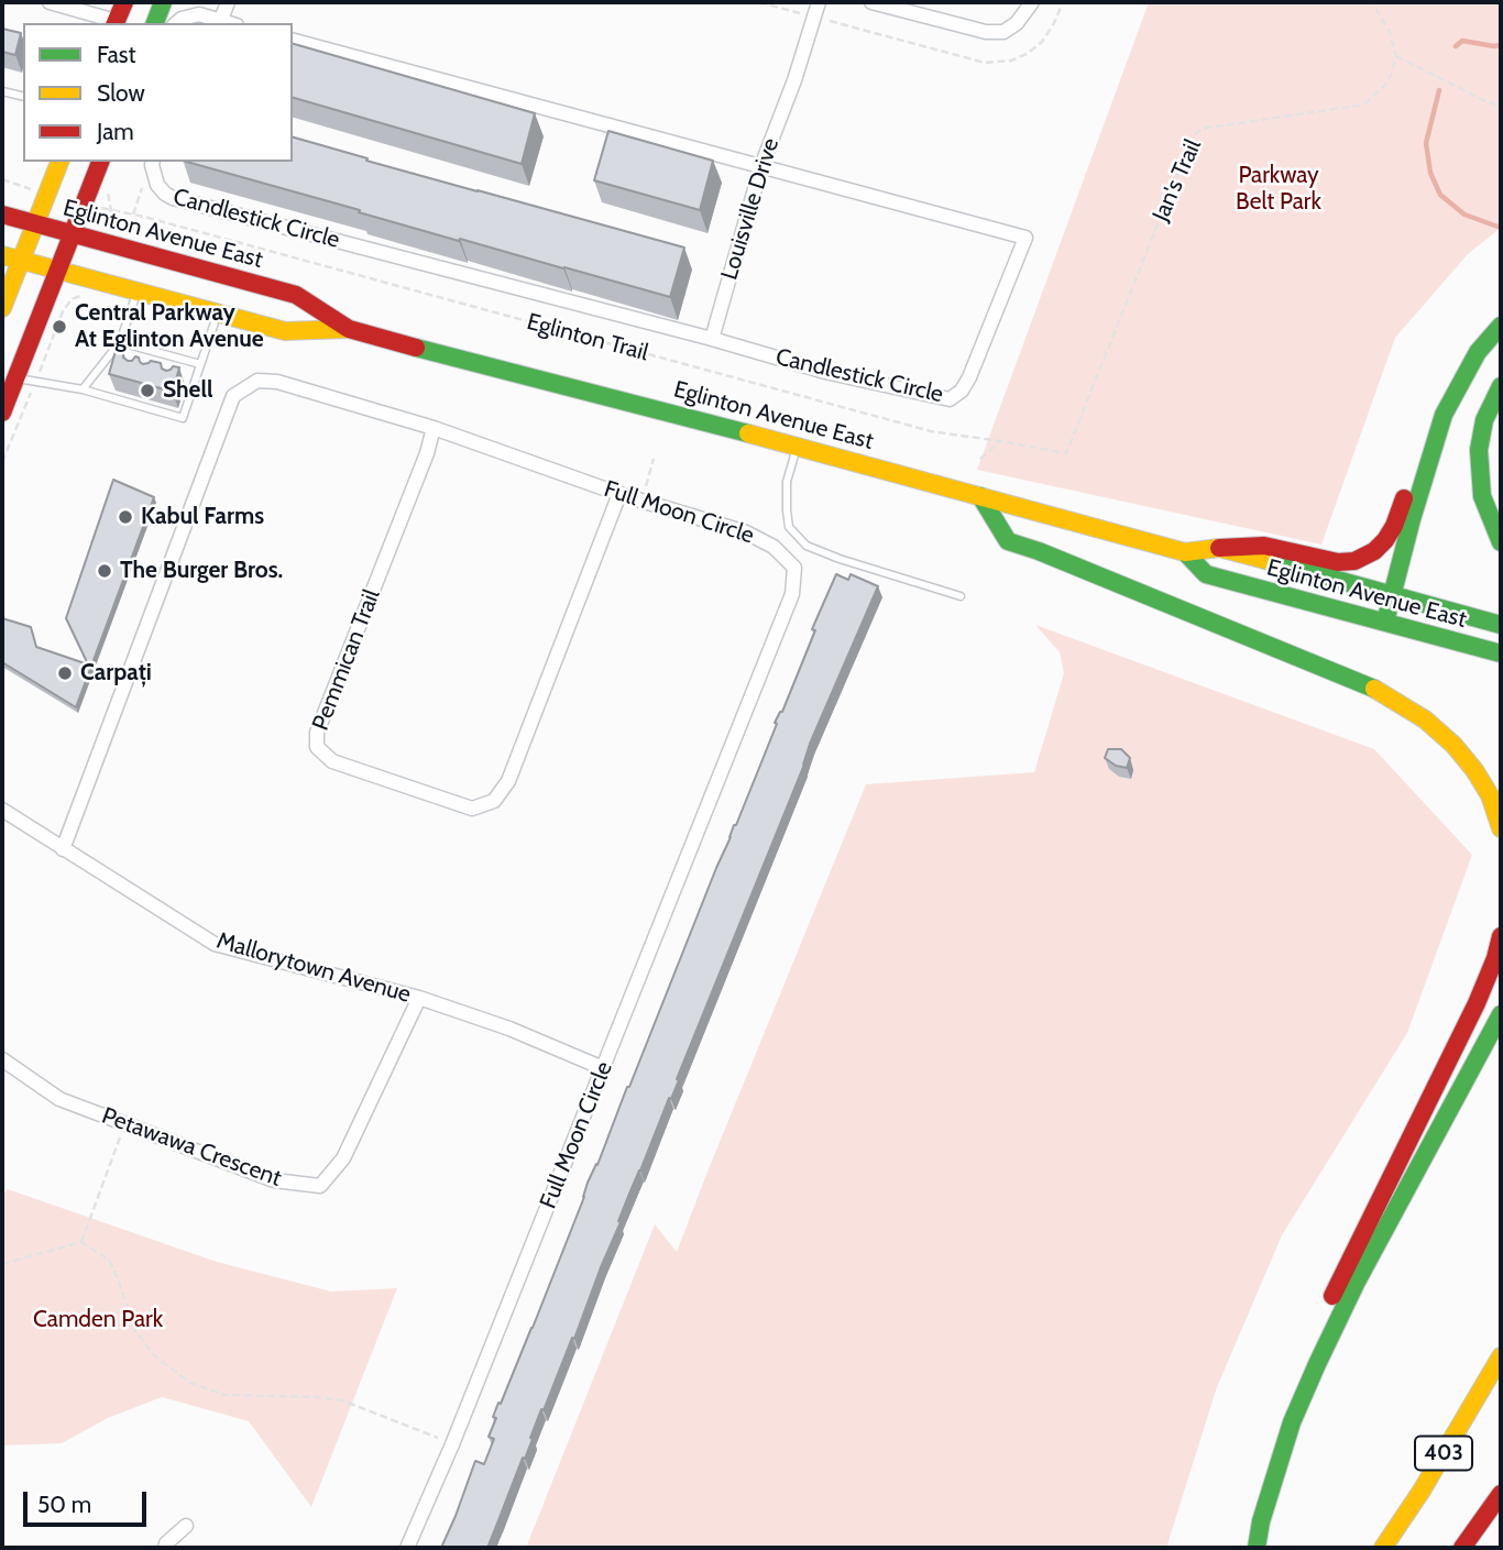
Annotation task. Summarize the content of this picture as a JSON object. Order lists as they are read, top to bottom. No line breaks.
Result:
{"streets":{"main road":["Eglinton Avenue East","403"],"street":["Louisville Drive","Candlestick Circle","Full Moon Circle","Pemmican Trail","Mallorytown Avenue","Petawawa Crescent"],"path":["Jan's Trail","Eglinton Trail"]},"crossings":[["Jan's Trail","Eglinton Trail"],["Louisville Drive","Candlestick Circle"],["Full Moon Circle","Pemmican Trail"],["Full Moon Circle","Mallorytown Avenue"],["Mallorytown Avenue","Petawawa Crescent"]],"parks":["Parkway Belt Park","Camden Park"],"places":["Central Parkway At Eglinton Avenue","Shell","Kabul Farms","The Burger Bros.","Carpați"],"legend":["Fast","Slow","Jam"],"scale_bar":"50 m"}
